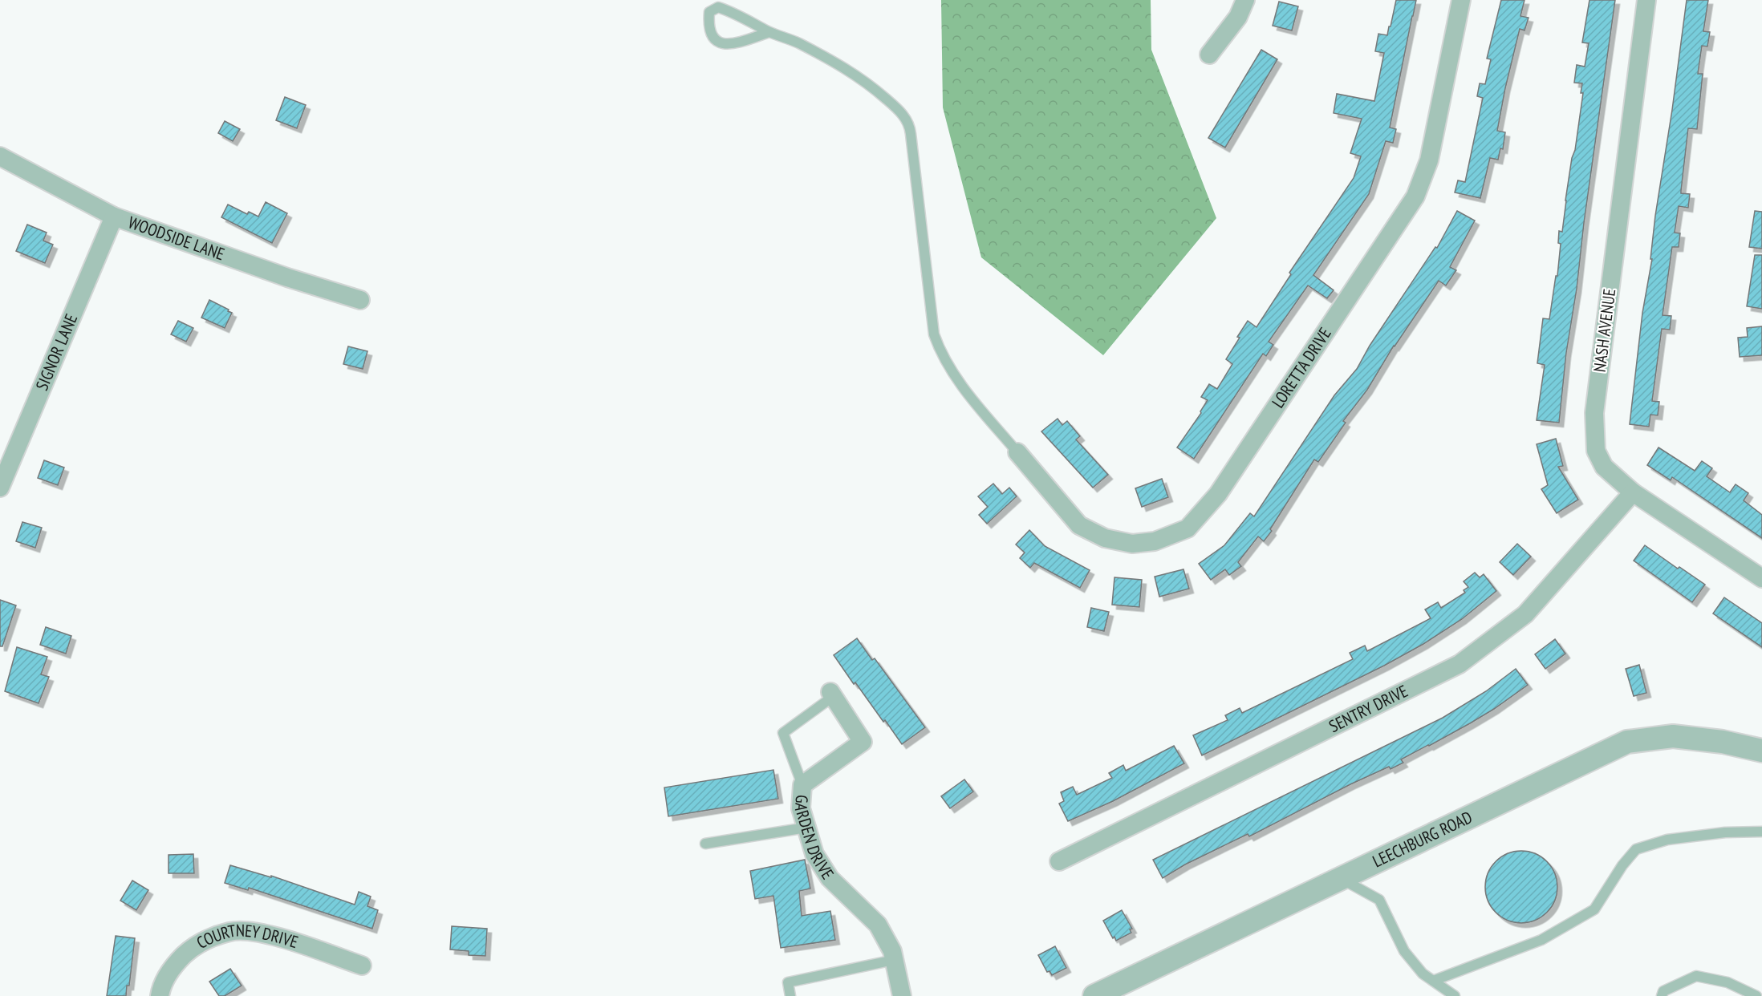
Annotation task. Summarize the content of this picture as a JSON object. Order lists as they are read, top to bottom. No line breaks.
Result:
{"streets":{"street":["WOODSIDE LANE","NASH AVENUE","SIGNOR LANE","LORETTA DRIVE","SENTRY DRIVE","GARDEN DRIVE","LEECHBURG ROAD","COURTNEY DRIVE"]},"crossings":[["WOODSIDE LANE","SIGNOR LANE"],["NASH AVENUE","SENTRY DRIVE"]]}
